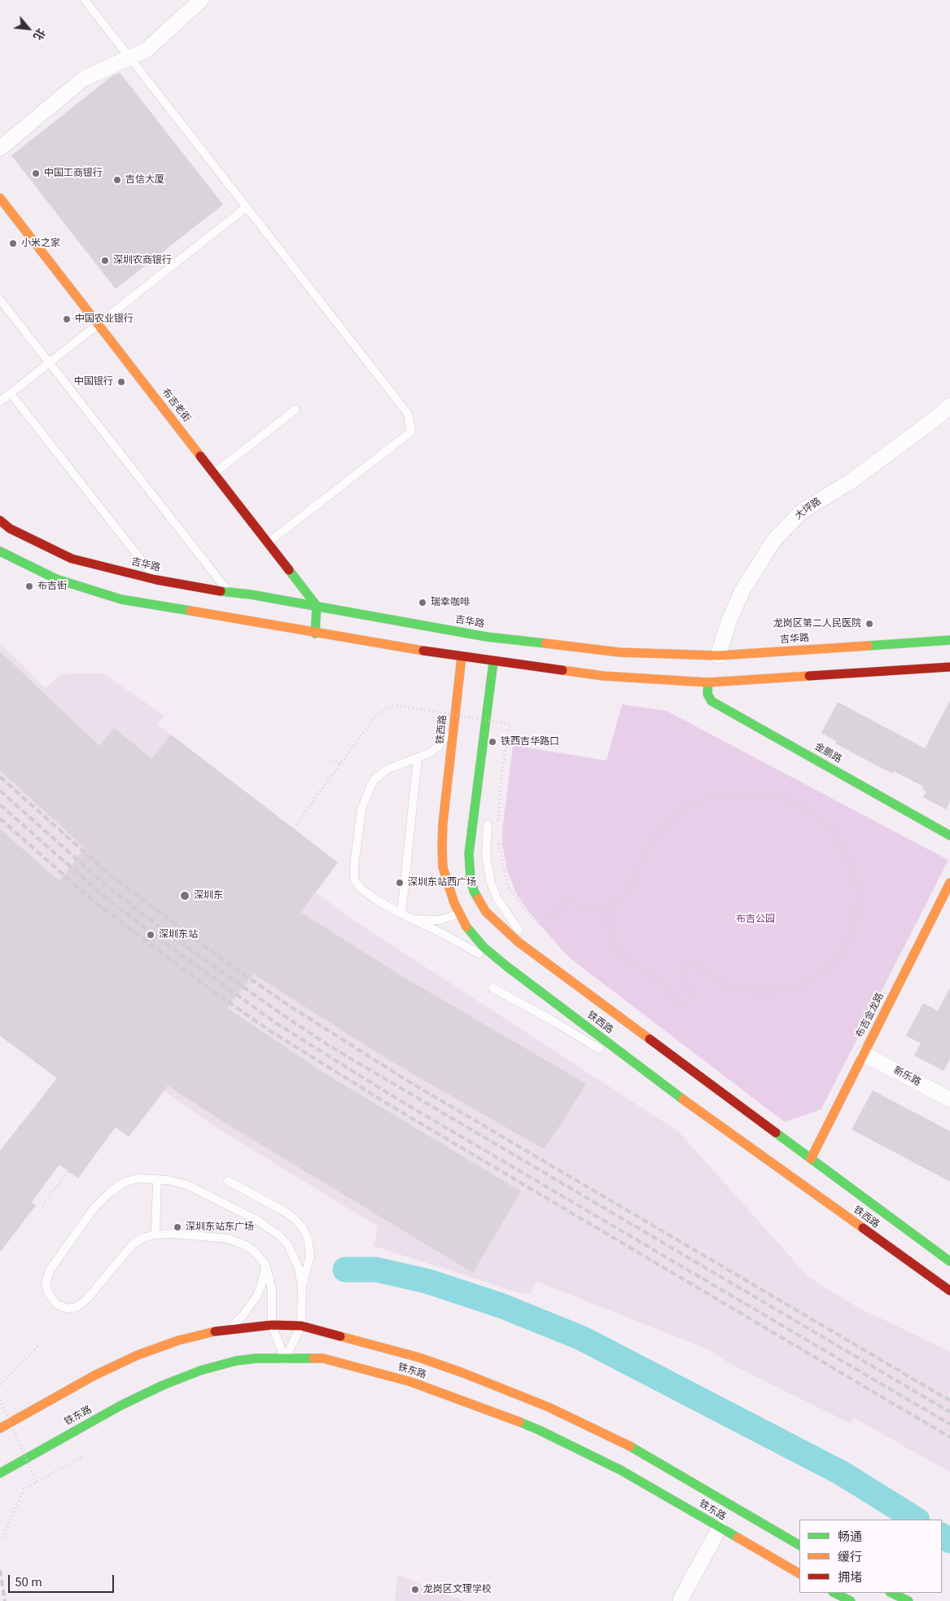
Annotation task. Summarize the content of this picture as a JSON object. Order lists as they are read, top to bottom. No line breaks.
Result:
{"streets":{"main road":["布吉老街","吉华路","铁西路","金鹏路","布吉金龙路","铁东路"],"street":["大坪路","新乐路"]},"crossings":[["布吉老街","吉华路"],["大坪路","吉华路"],["铁西路","布吉金龙路"],["布吉金龙路","新乐路"]],"parks":["布吉公园"],"places":["中国工商银行","吉信大厦","小米之家","深圳农商银行","中国农业银行","中国银行","布吉街","瑞幸咖啡","龙岗区第二人民医院","铁西吉华路口","深圳东站西广场","深圳东","深圳东站","深圳东站东广场","龙岗区文理学校"],"legend":["畅通","缓行","拥堵"],"scale_bar":"50 m","north":"bottom right"}
